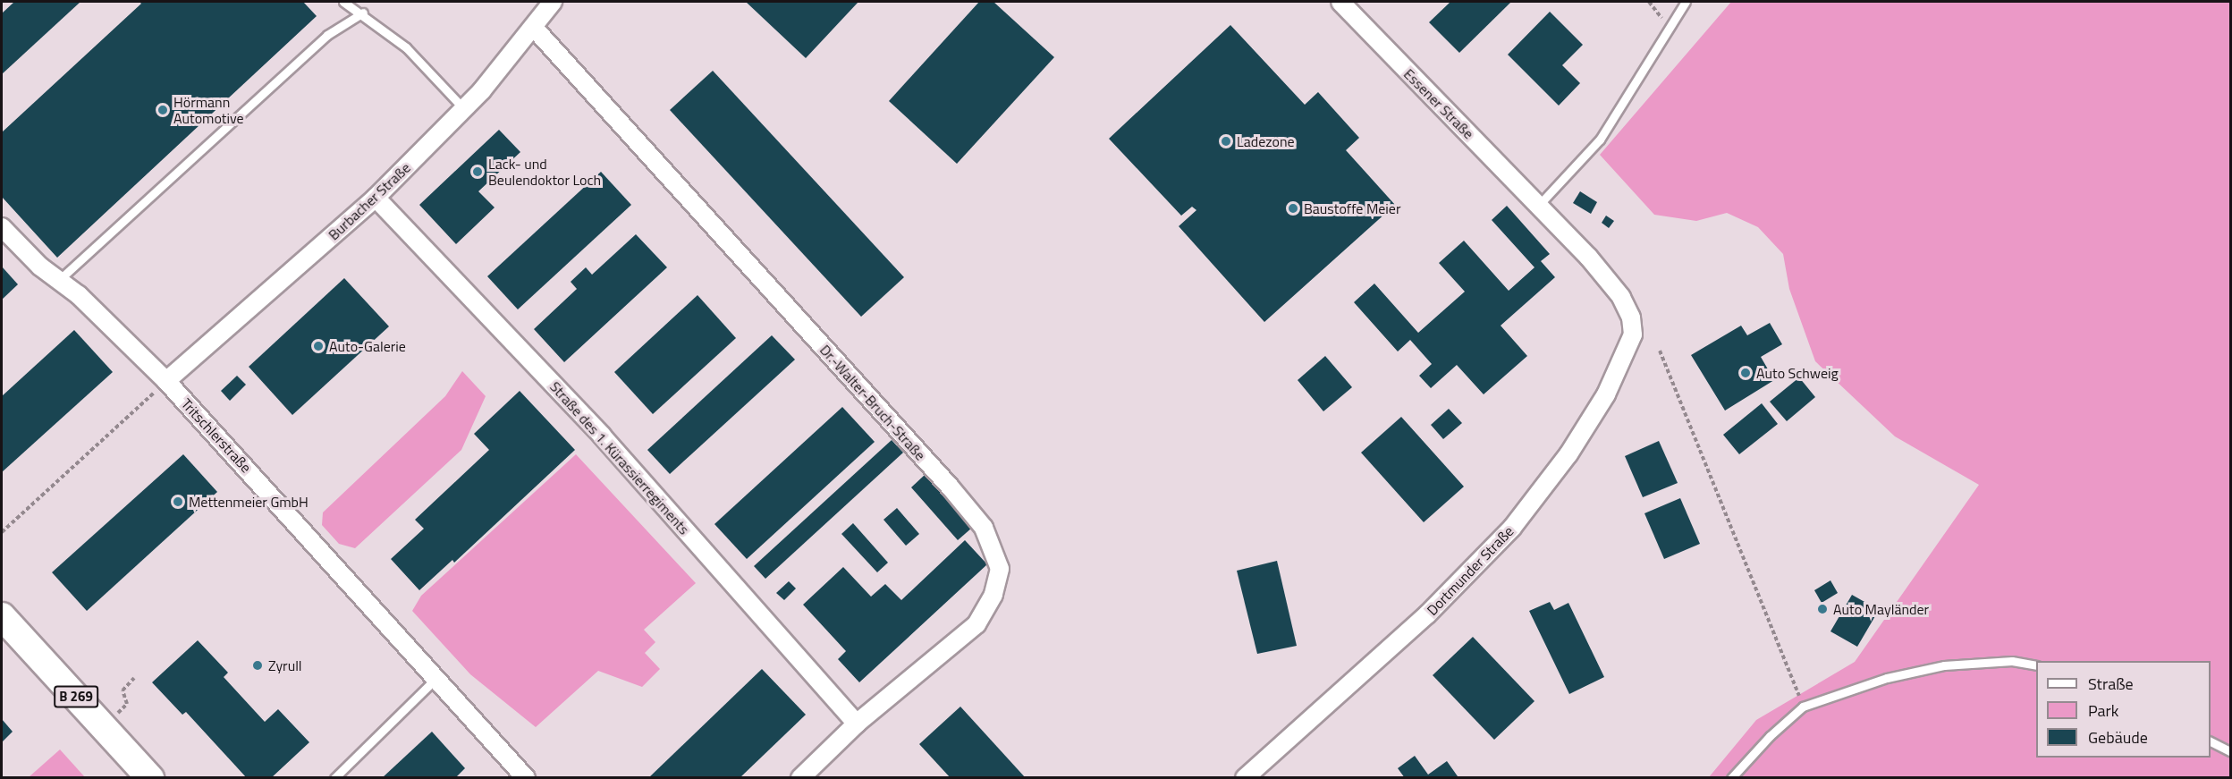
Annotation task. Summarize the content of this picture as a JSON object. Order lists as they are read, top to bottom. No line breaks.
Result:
{"streets":{"main road":["B 269"],"street":["Essener Straße","Burbacher Straße","Dr.-Walter-Bruch-Straße","Tritschlerstraße","Straße des 1. Kürassierregiments","Dortmunder Straße"]},"crossings":[["Essener Straße","Dortmunder Straße"],["Burbacher Straße","Dr.-Walter-Bruch-Straße"],["Burbacher Straße","Tritschlerstraße"],["Burbacher Straße","Straße des 1. Kürassierregiments"],["Dr.-Walter-Bruch-Straße","Straße des 1. Kürassierregiments"]],"places":["Hörmann Automotive","Ladezone","Lack- und Beulendoktor Loch","Baustoffe Meier","Auto-Galerie","Auto Schweig","Mettenmeier GmbH","Auto Mayländer","Zyrull"],"legend":["Straße","Park","Gebäude"]}
